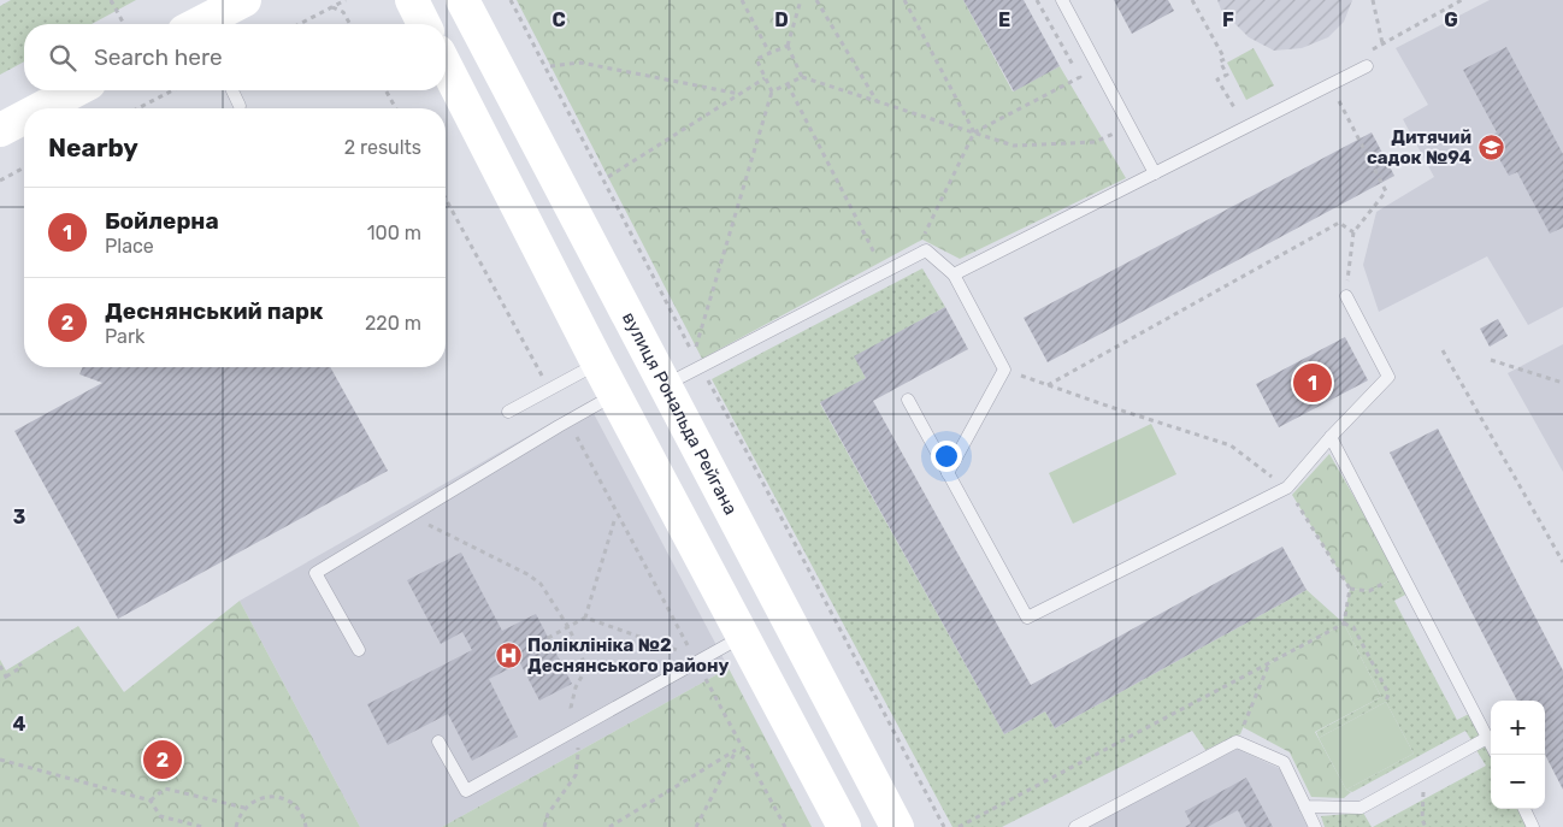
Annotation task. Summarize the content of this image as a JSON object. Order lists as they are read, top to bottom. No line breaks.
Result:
{"streets":{"main road":["вулиця Рональда Рейгана"]},"places":{"school or university":["Дитячий садок №94"],"hospital":["Поліклініка №2 Деснянського району"]},"page":{"search":"Search here","heading":["Nearby","2 results"],"list":[{"mark":"1","name":"Бойлерна","note":"Place","value":"100 m"},{"mark":"2","name":"Деснянський парк","note":"Park","value":"220 m"}],"pins":["1","2"],"map_buttons":["+","−"]},"grid":{"columns":["C","D","E","F","G"],"rows":["3","4"]}}
